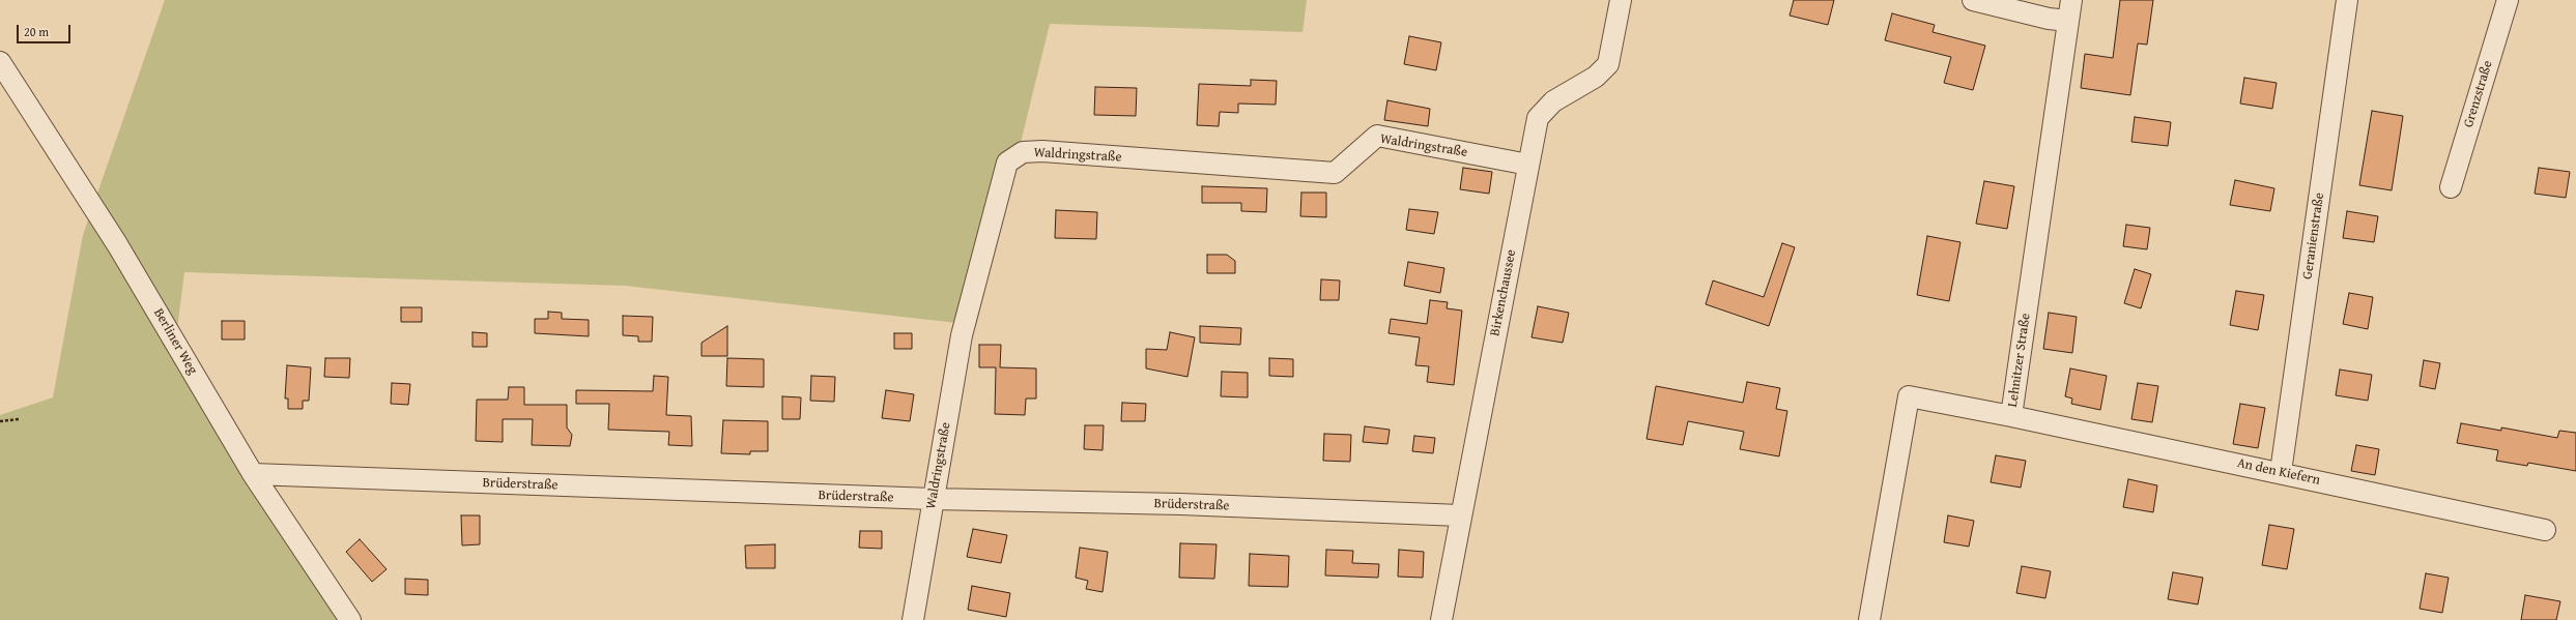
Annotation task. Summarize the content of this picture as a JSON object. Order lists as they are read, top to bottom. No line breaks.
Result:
{"streets":{"street":["Grenzstraße","Waldringstraße","Geranienstraße","Birkenchaussee","Berliner Weg","Lehnitzer Straße","An den Kiefern","Brüderstraße"]},"crossings":[["Waldringstraße","Birkenchaussee"],["Waldringstraße","Brüderstraße"],["Geranienstraße","An den Kiefern"],["Birkenchaussee","Brüderstraße"],["Berliner Weg","Brüderstraße"],["Lehnitzer Straße","An den Kiefern"]],"scale_bar":"20 m"}
